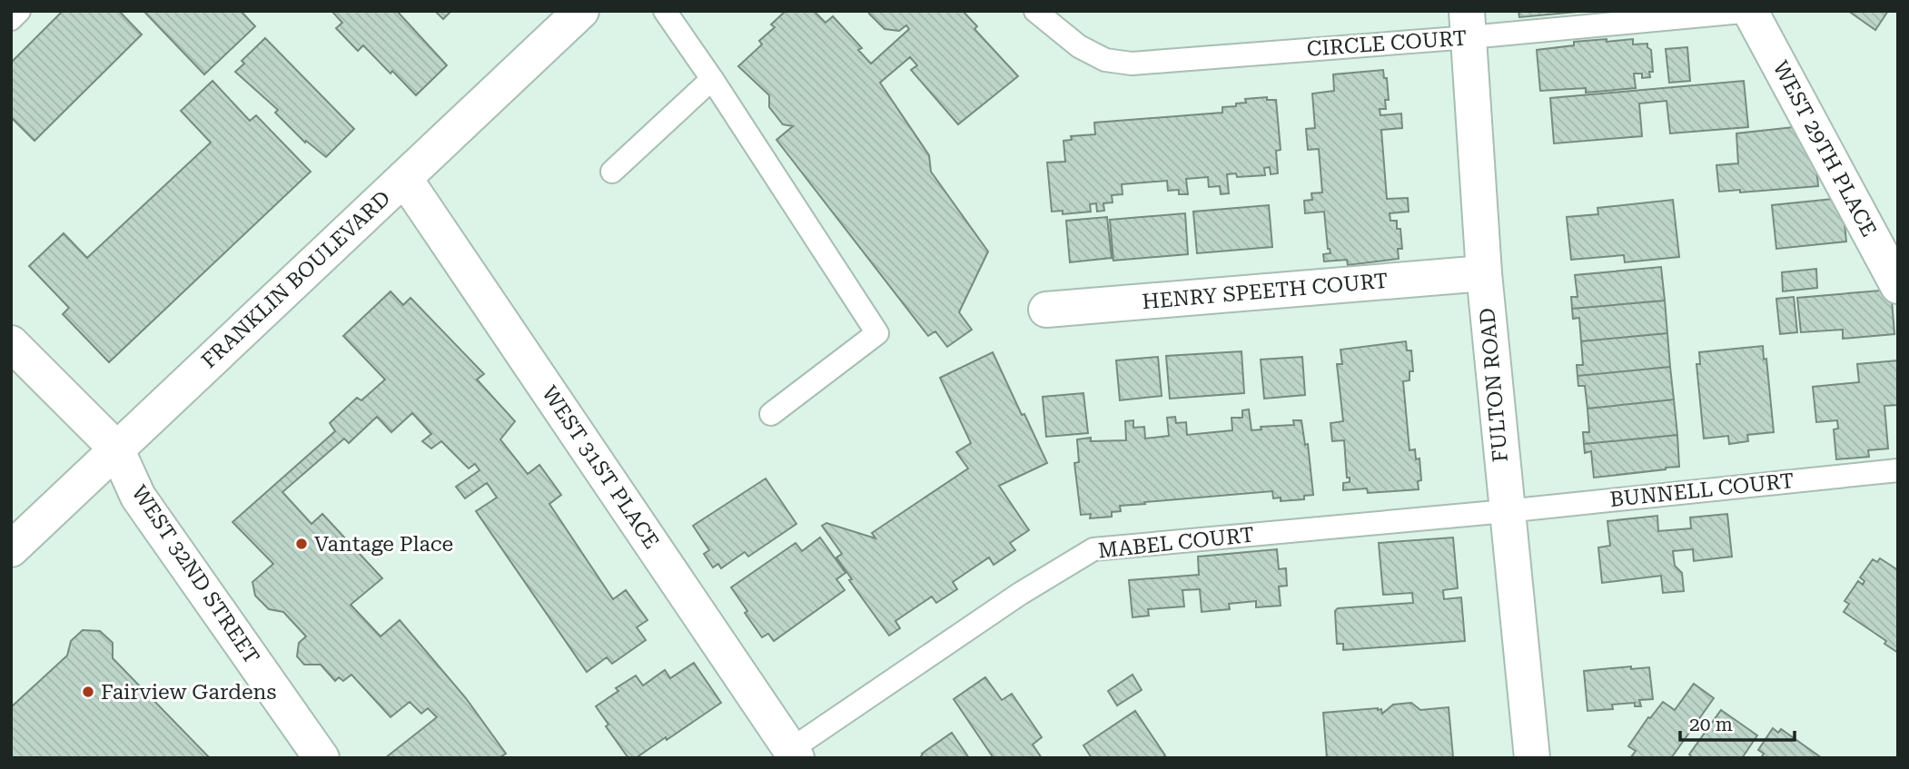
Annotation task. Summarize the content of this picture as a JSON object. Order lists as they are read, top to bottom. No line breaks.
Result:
{"streets":{"street":["WEST 29TH PLACE","FRANKLIN BOULEVARD","HENRY SPEETH COURT","FULTON ROAD","WEST 31ST PLACE","WEST 32ND STREET"],"lane":["CIRCLE COURT","BUNNELL COURT","MABEL COURT"]},"crossings":[["CIRCLE COURT","WEST 29TH PLACE"],["CIRCLE COURT","FULTON ROAD"],["FRANKLIN BOULEVARD","WEST 31ST PLACE"],["FRANKLIN BOULEVARD","WEST 32ND STREET"],["HENRY SPEETH COURT","FULTON ROAD"],["FULTON ROAD","BUNNELL COURT"],["FULTON ROAD","MABEL COURT"],["WEST 31ST PLACE","MABEL COURT"],["BUNNELL COURT","MABEL COURT"]],"places":["Vantage Place","Fairview Gardens"],"scale_bar":"20 m"}
